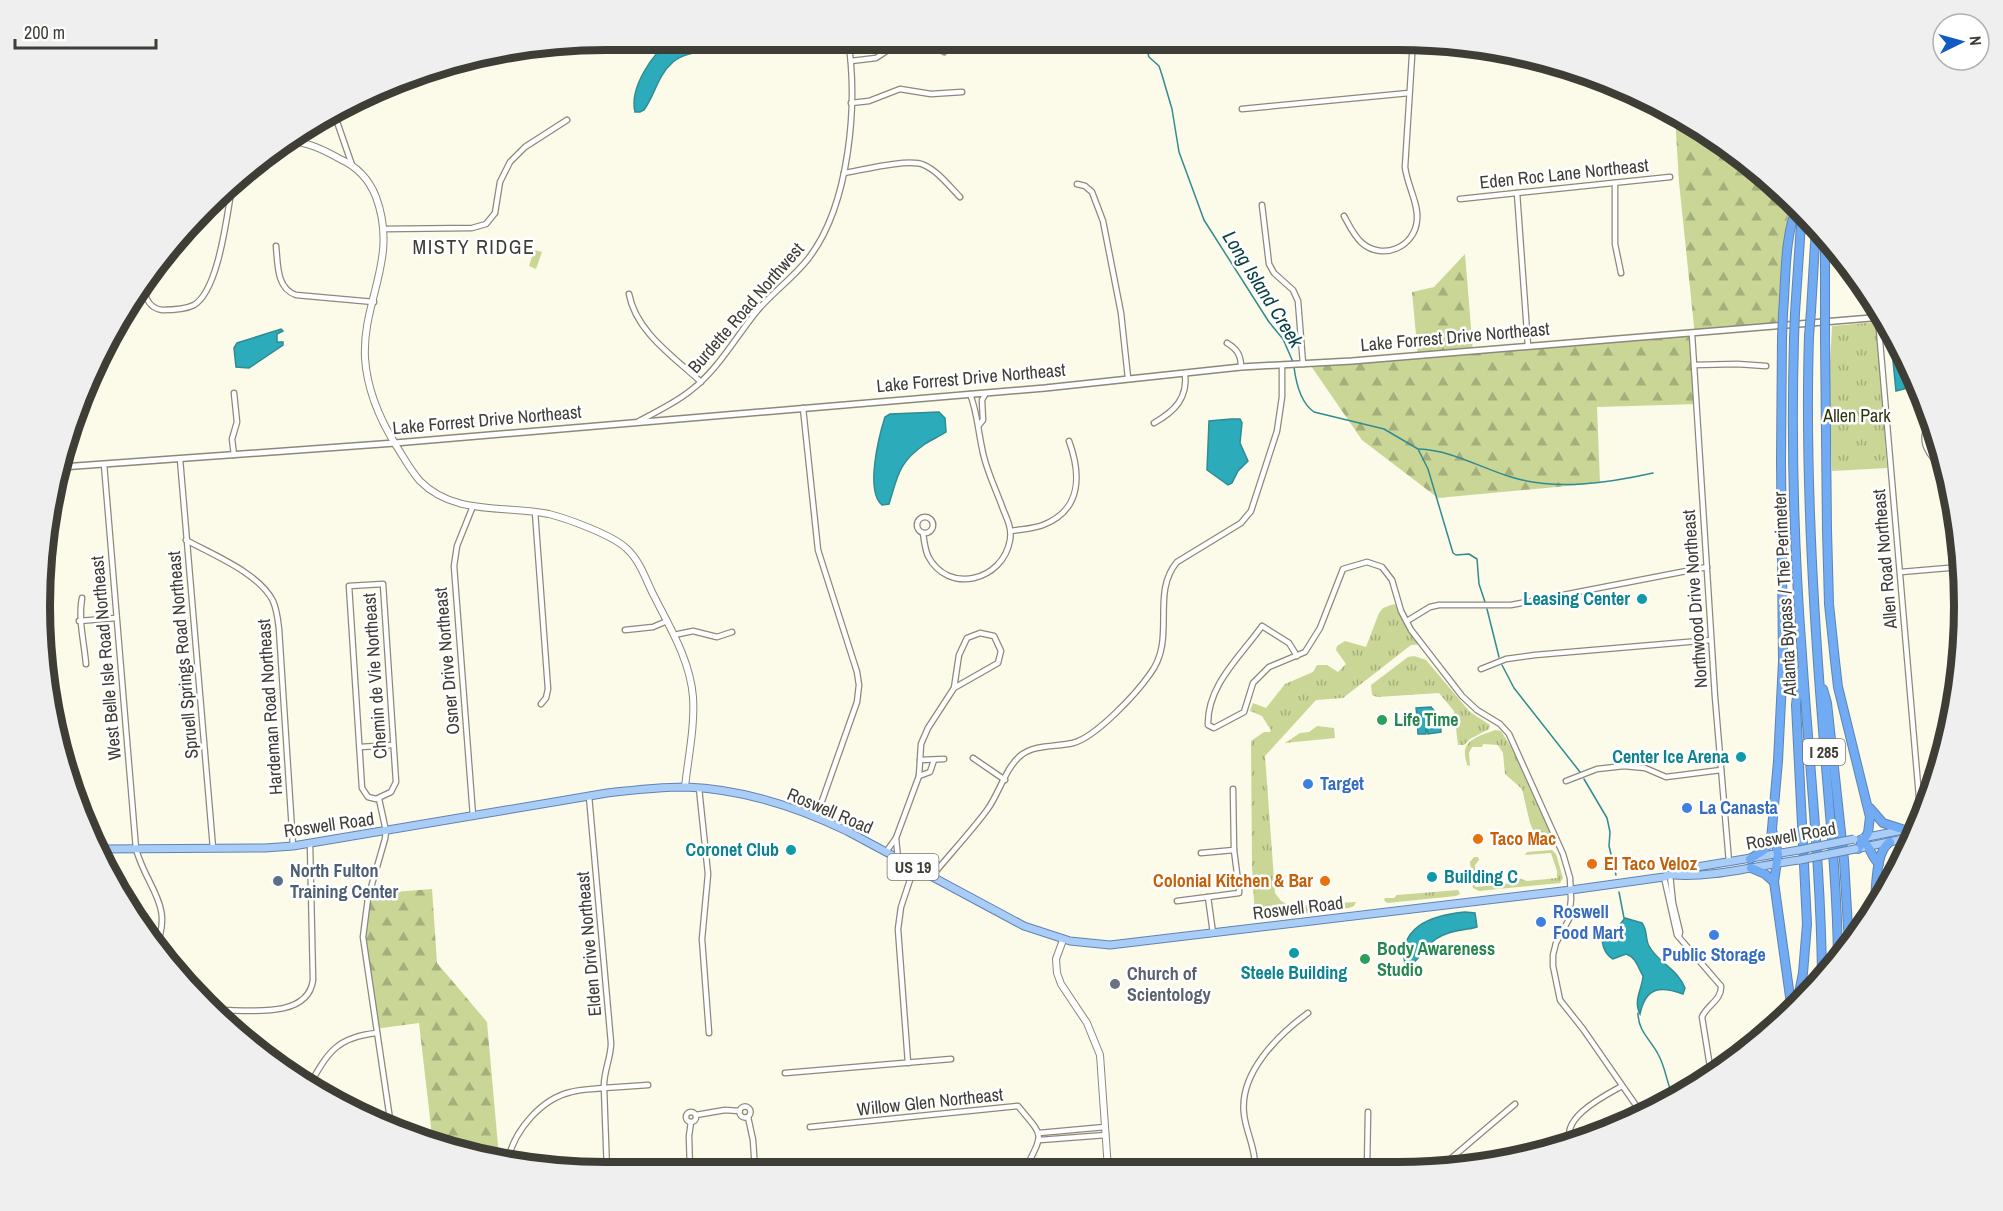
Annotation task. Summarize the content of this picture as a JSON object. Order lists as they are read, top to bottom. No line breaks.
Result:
{"streets":{"highway":["Atlanta Bypass / The Perimeter","I 285"],"main road":["Roswell Road","US 19"],"street":["Eden Roc Lane Northeast","Burdette Road Northwest","Lake Forrest Drive Northeast","Allen Road Northeast","Northwood Drive Northeast","Spruell Springs Road Northeast","West Belle Isle Road Northeast","Osner Drive Northeast","Chemin de Vie Northeast","Hardeman Road Northeast","Elden Drive Northeast","Willow Glen Northeast"]},"crossings":[["Burdette Road Northwest","Lake Forrest Drive Northeast"],["Lake Forrest Drive Northeast","Northwood Drive Northeast"],["Lake Forrest Drive Northeast","Spruell Springs Road Northeast"],["Lake Forrest Drive Northeast","West Belle Isle Road Northeast"],["Northwood Drive Northeast","Roswell Road"],["Spruell Springs Road Northeast","Hardeman Road Northeast"],["Spruell Springs Road Northeast","Roswell Road"],["West Belle Isle Road Northeast","Roswell Road"],["Osner Drive Northeast","Roswell Road"],["Hardeman Road Northeast","Roswell Road"],["Roswell Road","Elden Drive Northeast"]],"districts":["MISTY RIDGE"],"water":["Long Island Creek"],"parks":["Allen Park"],"places":["Leasing Center","Life Time","Center Ice Arena","Target","La Canasta","Taco Mac","Coronet Club","El Taco Veloz","Building C","North Fulton Training Center","Colonial Kitchen & Bar","Roswell Food Mart","Public Storage","Steele Building","Body Awareness Studio","Church of Scientology"],"scale_bar":"200 m","north":"right"}
